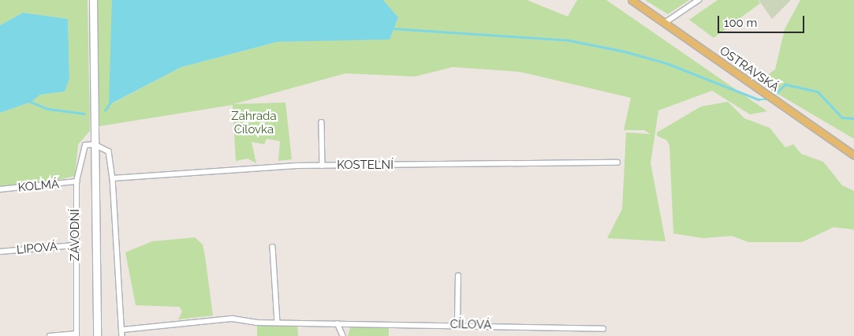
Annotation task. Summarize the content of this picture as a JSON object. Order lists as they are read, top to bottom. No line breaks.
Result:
{"streets":{"main road":["OSTRAVSKÁ","ZÁVODNÍ"],"street":["KOSTELNÍ","KOLMÁ","LIPOVÁ","CÍLOVÁ"]},"crossings":[["KOLMÁ","ZÁVODNÍ"],["ZÁVODNÍ","LIPOVÁ"]],"parks":["Zahrada Cílovka"],"scale_bar":"100 m"}
